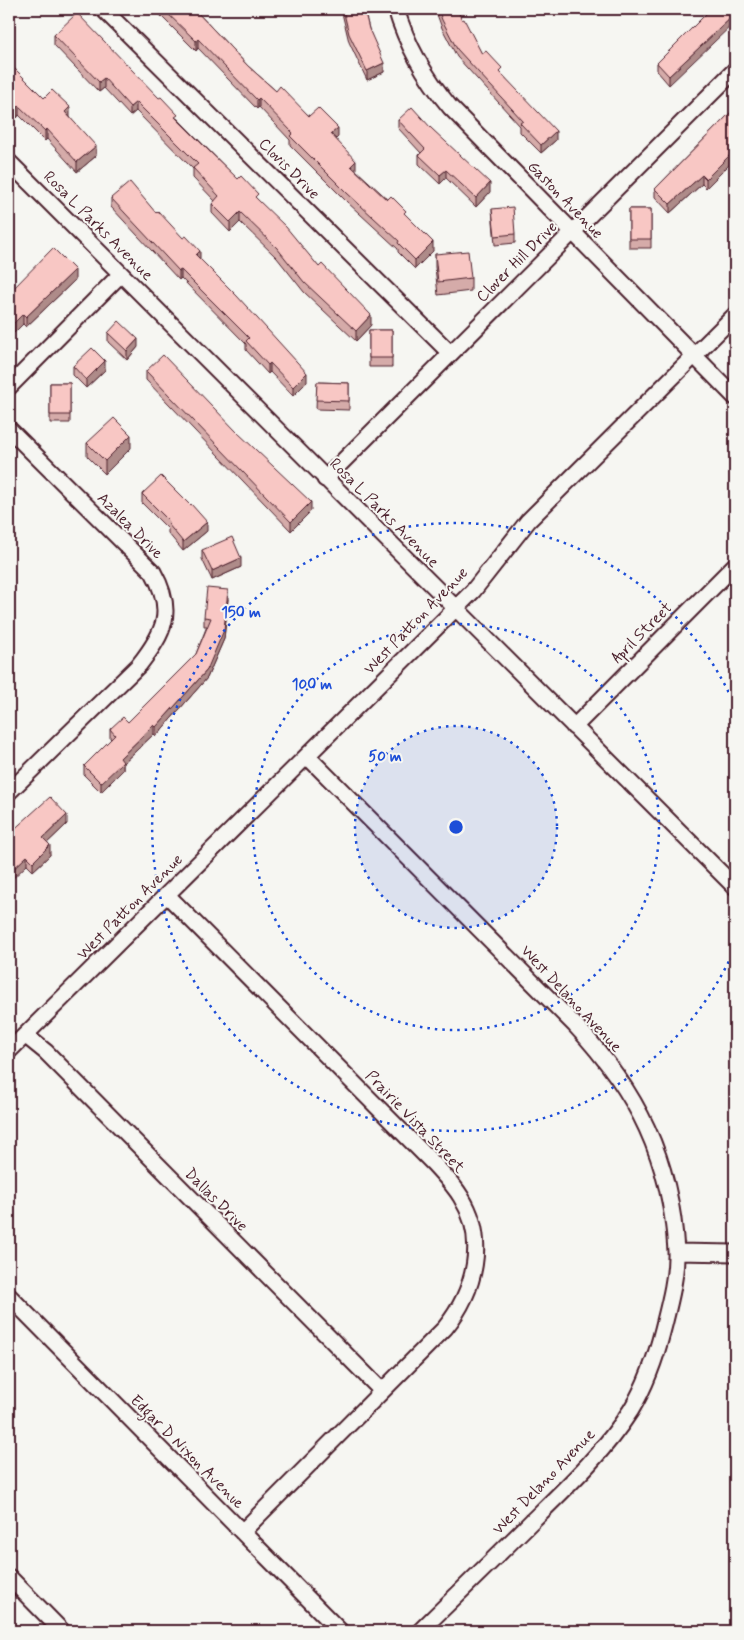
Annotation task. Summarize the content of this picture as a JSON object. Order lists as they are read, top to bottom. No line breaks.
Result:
{"streets":{"street":["Clovis Drive","Gaston Avenue","Rosa L Parks Avenue","Clover Hill Drive","Azalea Drive","West Patton Avenue","April Street","West Delano Avenue","Prairie Vista Street","Dallas Drive","Edgar D Nixon Avenue"]},"crossings":[["Clovis Drive","Clover Hill Drive"],["Gaston Avenue","Clover Hill Drive"],["Gaston Avenue","West Patton Avenue"],["Rosa L Parks Avenue","Clover Hill Drive"],["Rosa L Parks Avenue","West Patton Avenue"],["Rosa L Parks Avenue","April Street"],["West Patton Avenue","West Delano Avenue"],["West Patton Avenue","Prairie Vista Street"],["West Patton Avenue","Dallas Drive"],["Prairie Vista Street","Dallas Drive"],["Prairie Vista Street","Edgar D Nixon Avenue"]],"rings":["150 m","100 m","50 m"]}
